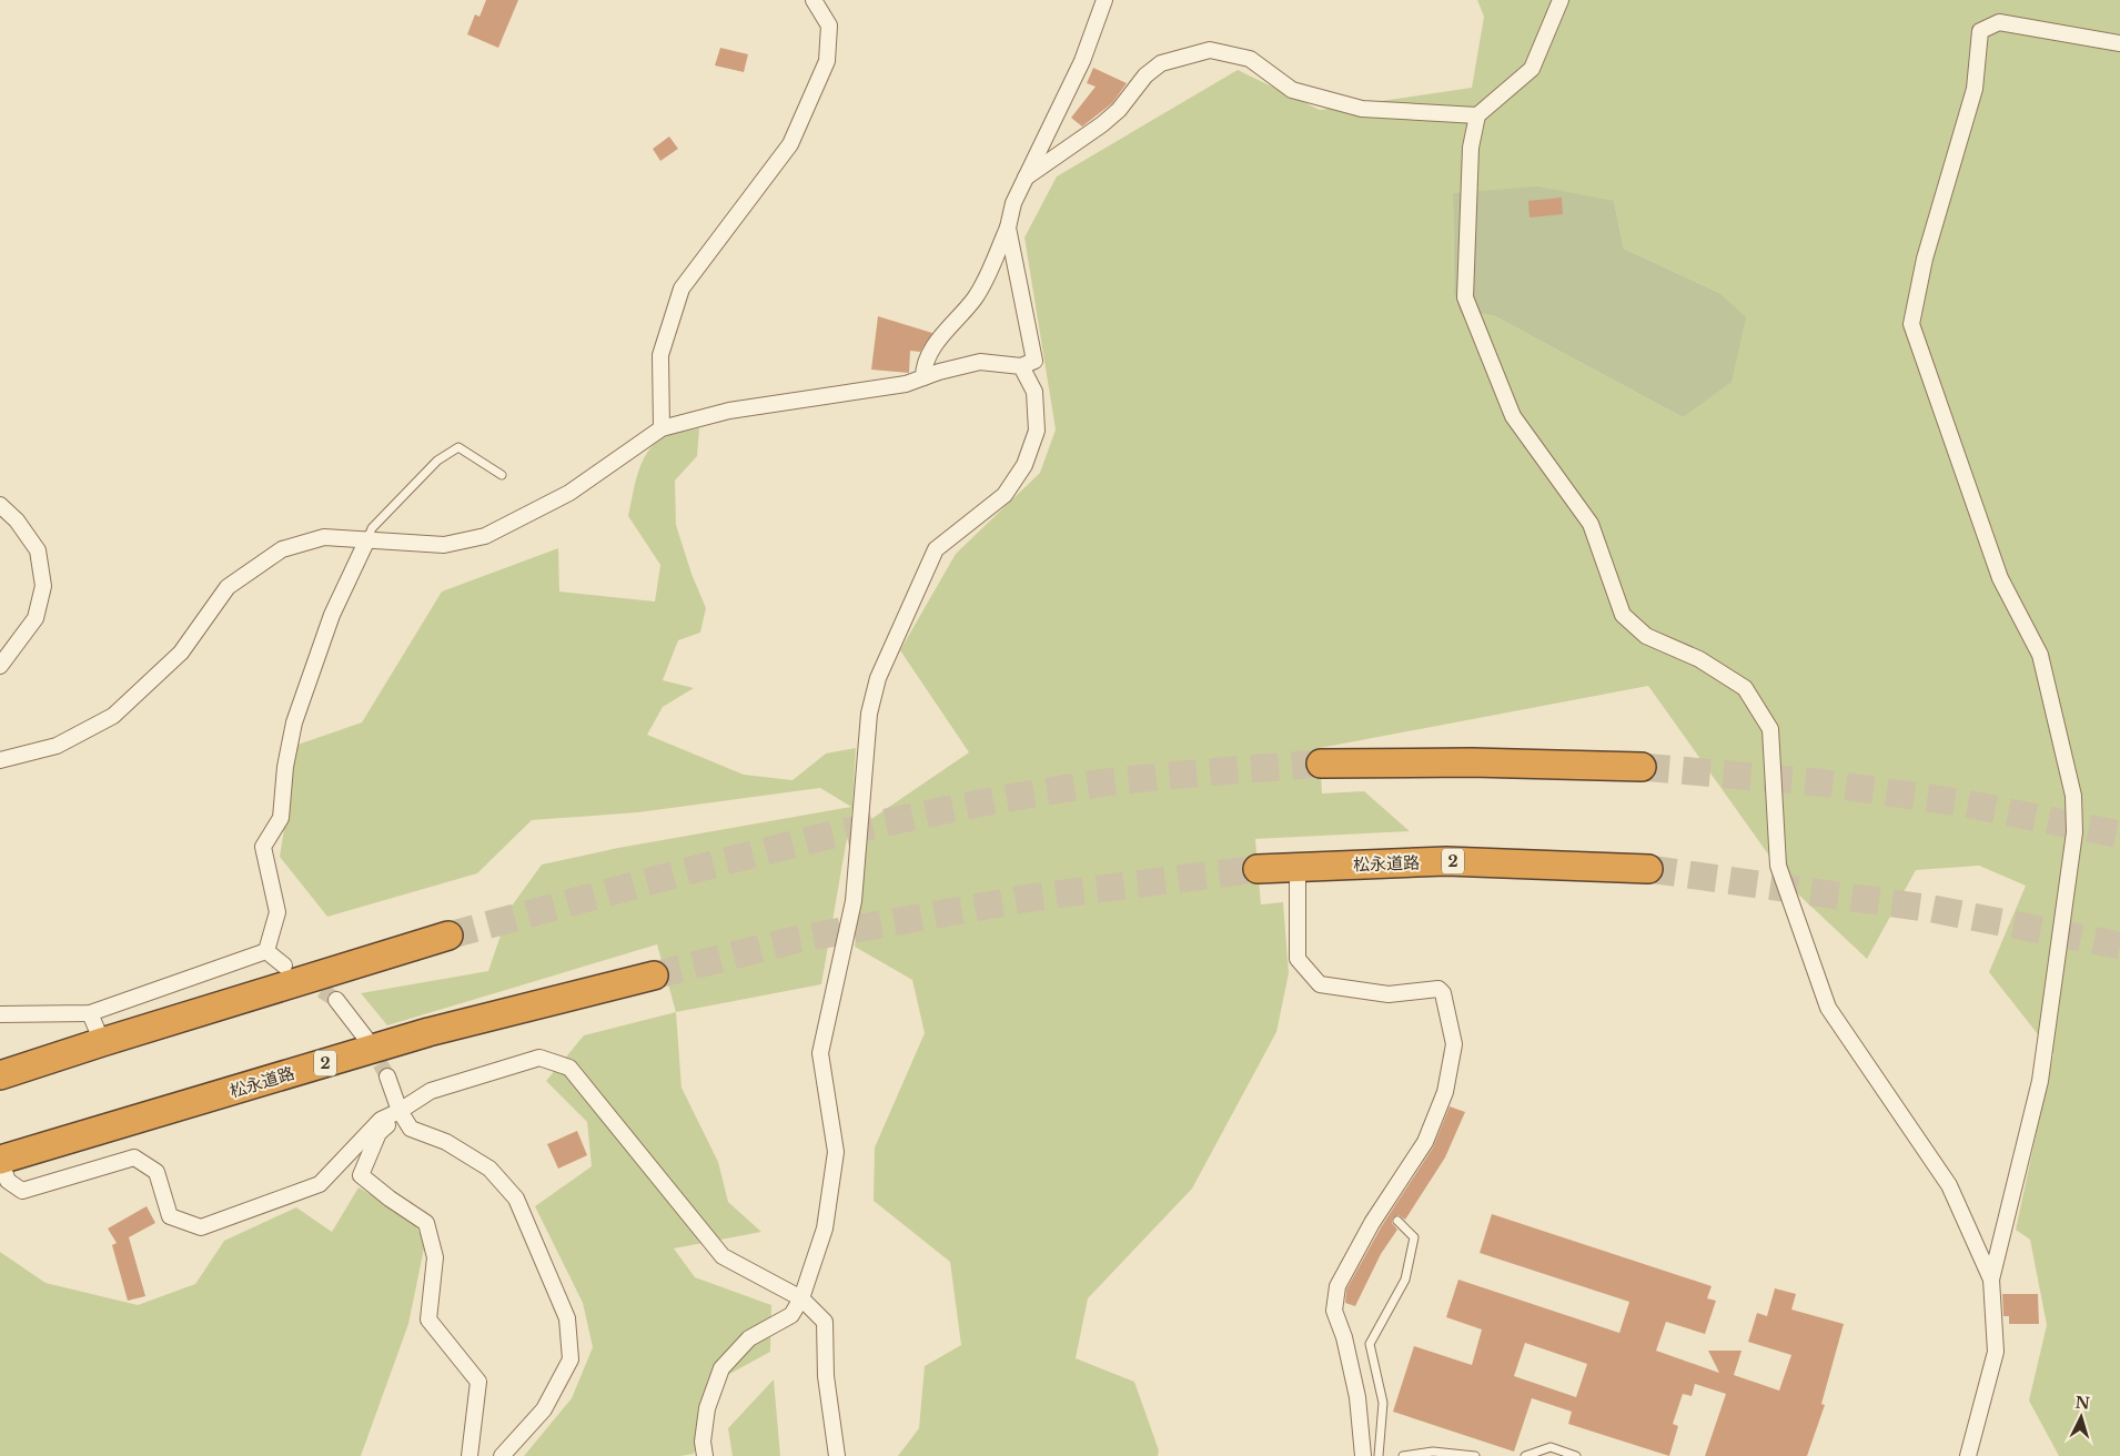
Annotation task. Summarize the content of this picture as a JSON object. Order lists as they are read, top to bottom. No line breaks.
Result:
{"streets":{"highway":["2","松永道路"]},"north":"top"}
